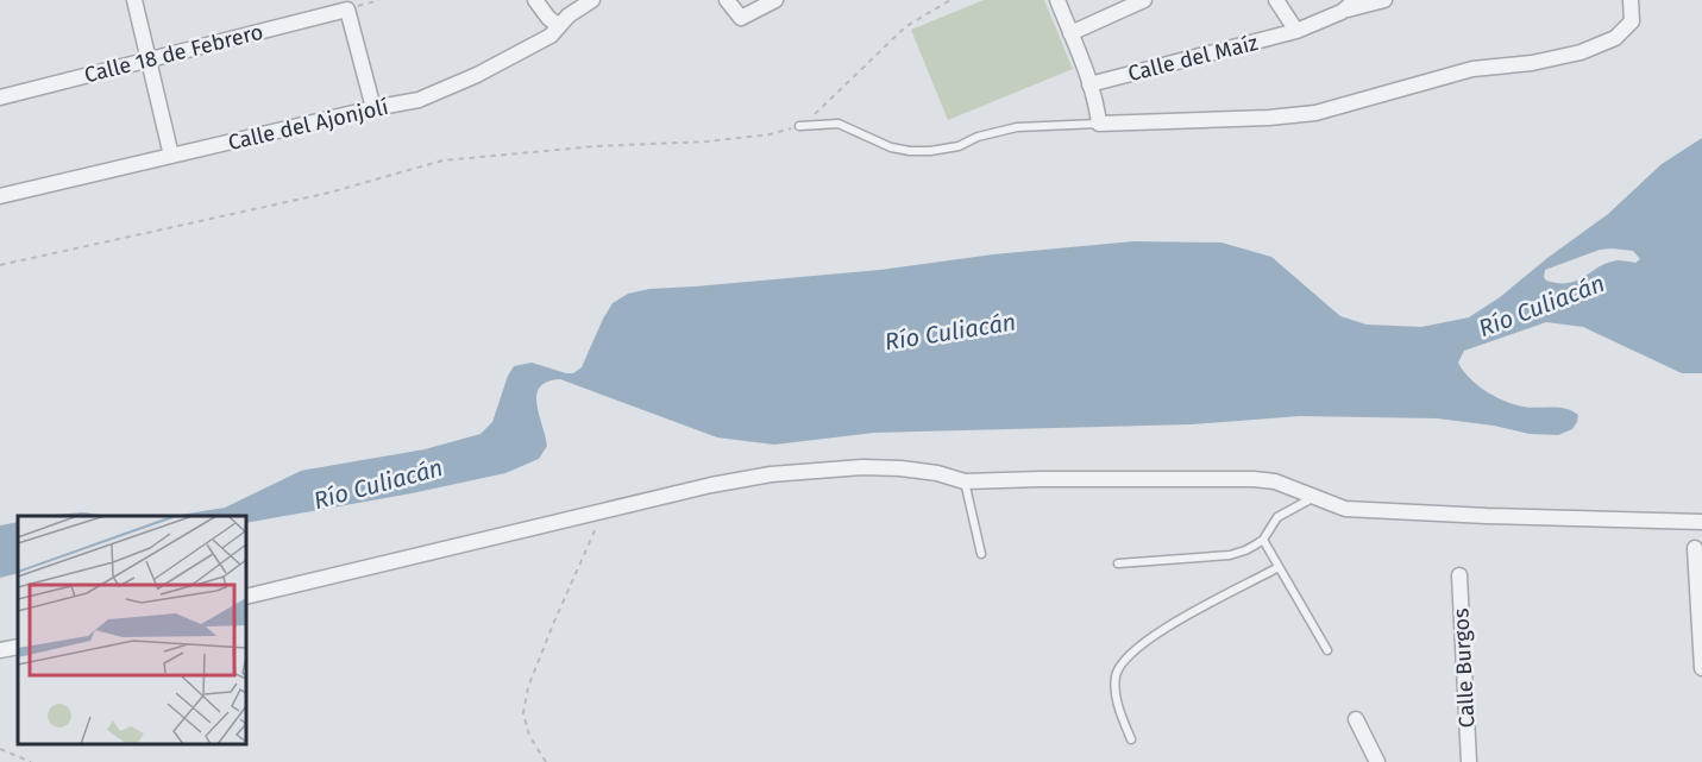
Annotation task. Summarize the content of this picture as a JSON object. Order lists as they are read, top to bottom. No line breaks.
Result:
{"streets":{"street":["Calle 18 de Febrero","Calle del Maíz","Calle del Ajonjolí","Calle Burgos"]},"water":["Río Culiacán"]}
